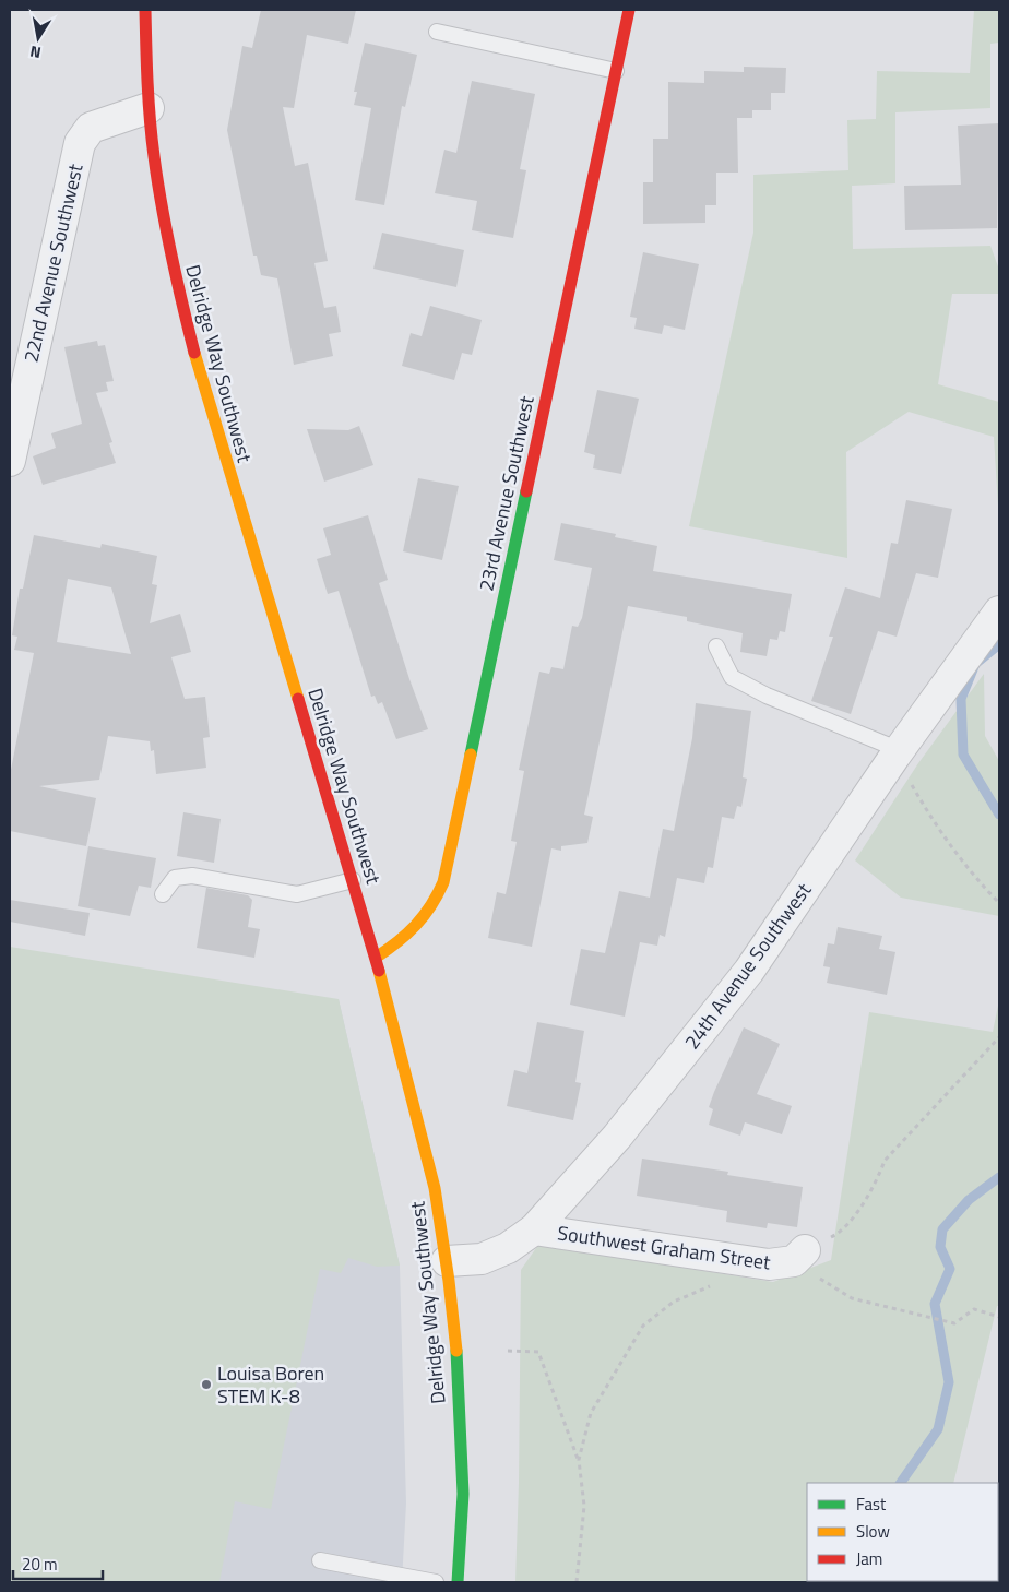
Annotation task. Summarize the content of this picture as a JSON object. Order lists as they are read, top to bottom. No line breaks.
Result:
{"streets":{"main road":["Delridge Way Southwest","23rd Avenue Southwest"],"street":["22nd Avenue Southwest","24th Avenue Southwest","Southwest Graham Street"]},"crossings":[["22nd Avenue Southwest","Delridge Way Southwest"],["Delridge Way Southwest","23rd Avenue Southwest"],["Delridge Way Southwest","24th Avenue Southwest"],["24th Avenue Southwest","Southwest Graham Street"]],"places":["Louisa Boren STEM K-8"],"legend":["Fast","Slow","Jam"],"scale_bar":"20 m","north":"bottom"}
